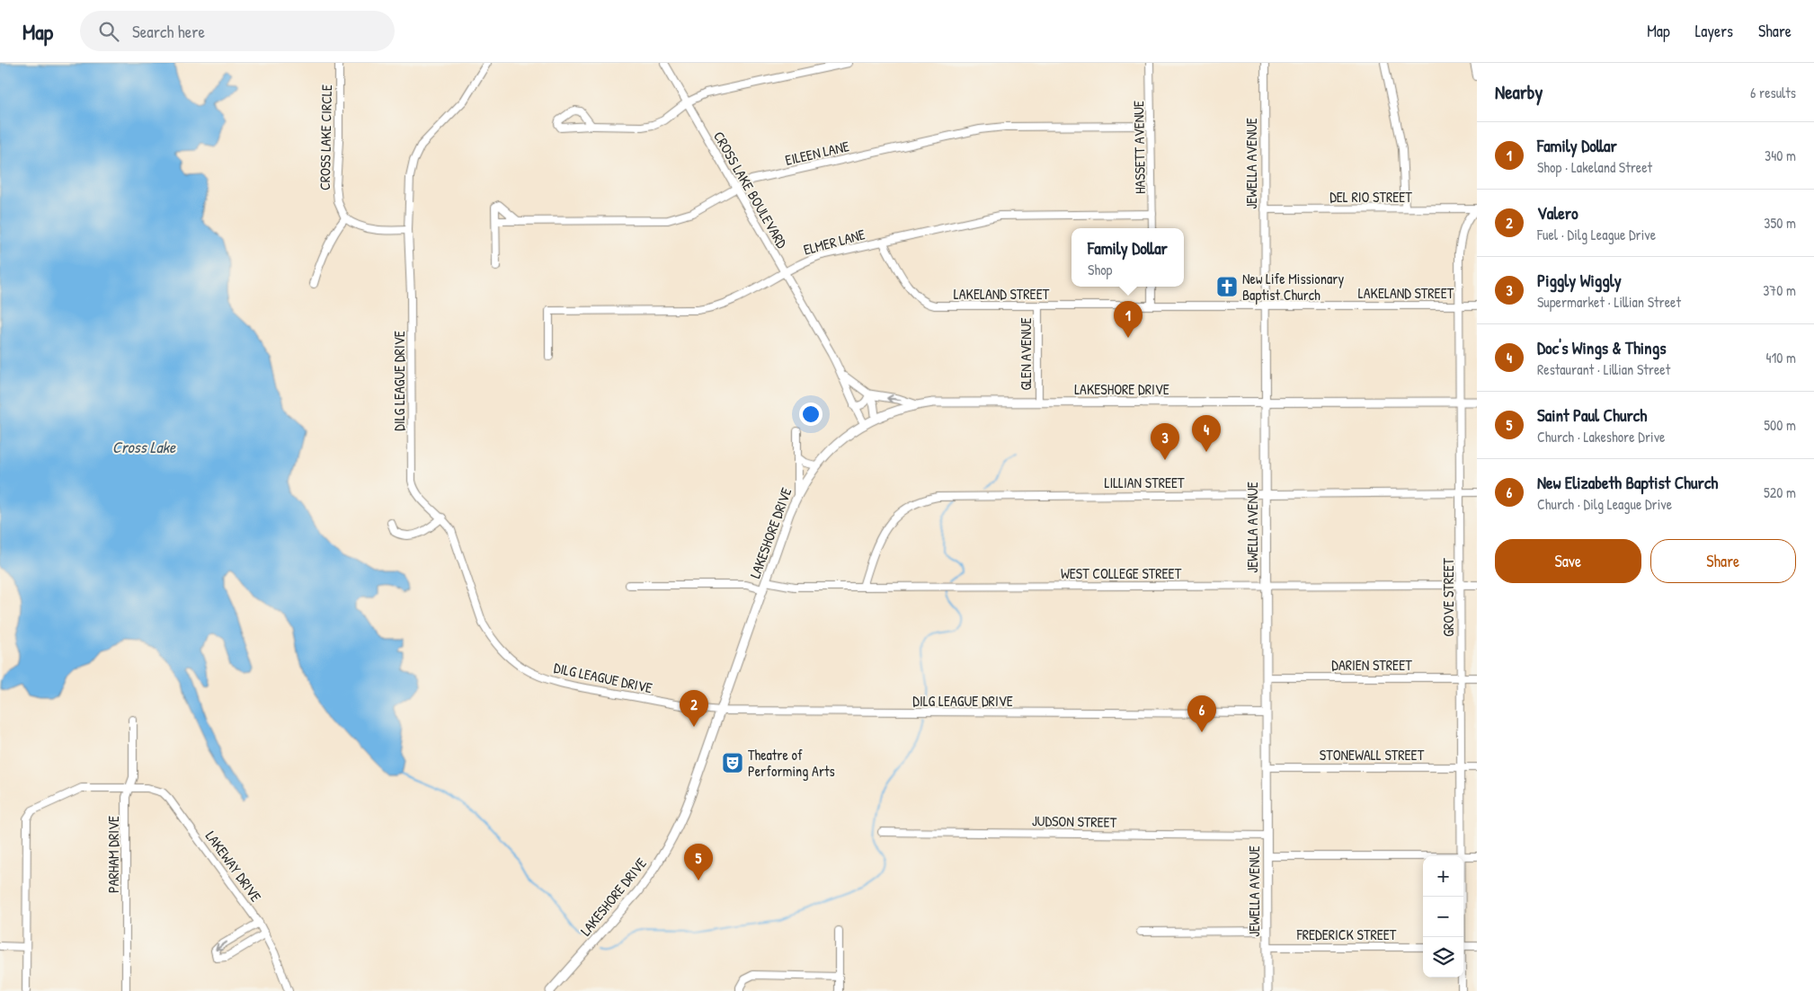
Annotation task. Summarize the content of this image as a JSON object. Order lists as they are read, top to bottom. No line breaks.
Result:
{"streets":{"main road":["JEWELLA AVENUE","LAKESHORE DRIVE"],"street":["CROSS LAKE CIRCLE","HASSETT AVENUE","EILEEN LANE","CROSS LAKE BOULEVARD","DEL RIO STREET","ELMER LANE","LAKELAND STREET","GLEN AVENUE","DILG LEAGUE DRIVE","LILLIAN STREET","WEST COLLEGE STREET","GROVE STREET","DARIEN STREET","STONEWALL STREET","JUDSON STREET","PARHAM DRIVE","LAKEWAY DRIVE","FREDERICK STREET"]},"crossings":[["HASSETT AVENUE","EILEEN LANE"],["HASSETT AVENUE","ELMER LANE"],["EILEEN LANE","CROSS LAKE BOULEVARD"],["JEWELLA AVENUE","DEL RIO STREET"],["JEWELLA AVENUE","LAKELAND STREET"],["JEWELLA AVENUE","DILG LEAGUE DRIVE"],["JEWELLA AVENUE","LAKESHORE DRIVE"],["JEWELLA AVENUE","LILLIAN STREET"],["JEWELLA AVENUE","WEST COLLEGE STREET"],["JEWELLA AVENUE","DARIEN STREET"],["JEWELLA AVENUE","STONEWALL STREET"],["JEWELLA AVENUE","JUDSON STREET"],["JEWELLA AVENUE","FREDERICK STREET"],["CROSS LAKE BOULEVARD","ELMER LANE"],["CROSS LAKE BOULEVARD","LAKESHORE DRIVE"],["DEL RIO STREET","GROVE STREET"],["ELMER LANE","LAKELAND STREET"],["LAKELAND STREET","GLEN AVENUE"],["LAKELAND STREET","GROVE STREET"],["GLEN AVENUE","LAKESHORE DRIVE"],["DILG LEAGUE DRIVE","LAKESHORE DRIVE"],["LAKESHORE DRIVE","WEST COLLEGE STREET"],["LAKESHORE DRIVE","GROVE STREET"],["LILLIAN STREET","WEST COLLEGE STREET"],["LILLIAN STREET","GROVE STREET"],["WEST COLLEGE STREET","GROVE STREET"],["GROVE STREET","DARIEN STREET"],["GROVE STREET","STONEWALL STREET"],["PARHAM DRIVE","LAKEWAY DRIVE"]],"water":["Cross Lake"],"places":{"church":["New Life Missionary Baptist Church"],"theatre":["Theatre of Performing Arts"]},"page":{"header":"Map","search":"Search here","nav":["Map","Layers","Share"],"heading":["Nearby","6 results"],"list":[{"mark":"1","name":"Family Dollar","note":"Shop · Lakeland Street","value":"340 m"},{"mark":"2","name":"Valero","note":"Fuel · Dilg League Drive","value":"350 m"},{"mark":"3","name":"Piggly Wiggly","note":"Supermarket · Lillian Street","value":"370 m"},{"mark":"4","name":"Doc's Wings & Things","note":"Restaurant · Lillian Street","value":"410 m"},{"mark":"5","name":"Saint Paul Church","note":"Church · Lakeshore Drive","value":"500 m"},{"mark":"6","name":"New Elizabeth Baptist Church","note":"Church · Dilg League Drive","value":"520 m"}],"popup":["Family Dollar","Shop"],"pins":["1","4","3","2","6","5"],"buttons":["Save","Share"],"map_buttons":["+","−"]}}
